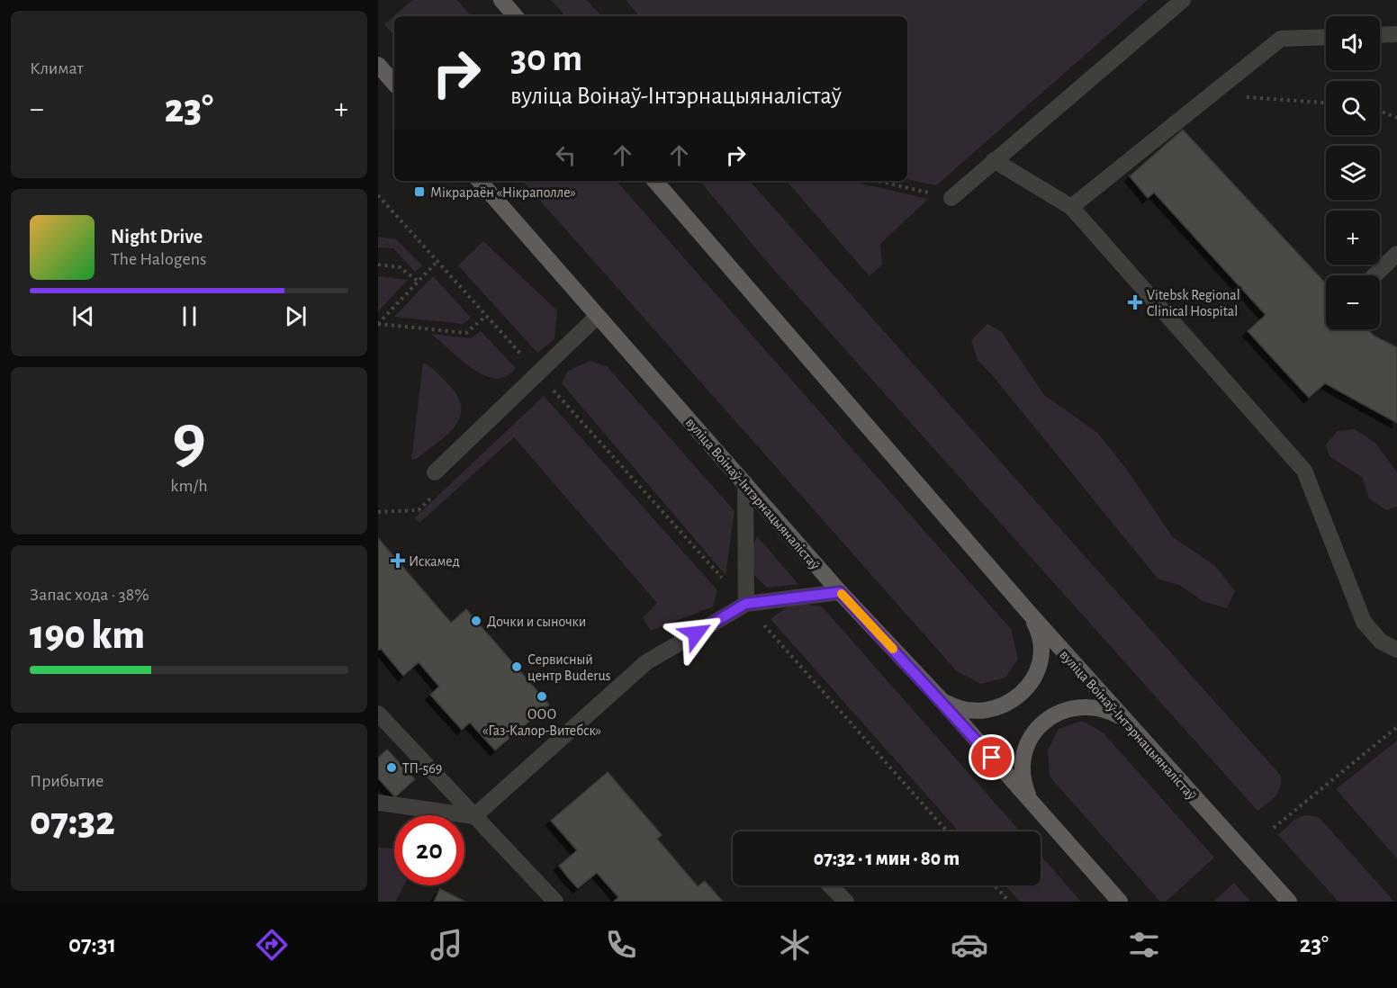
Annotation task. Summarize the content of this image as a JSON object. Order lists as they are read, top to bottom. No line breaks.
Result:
{"streets":{"main road":["вуліца Воінаў-Інтэрнацыяналістаў"]},"places":{"transit":["Мікрараён «Нікраполле»"],"health":["Vitebsk Regional Clinical Hospital","Искамед"],"other":["Дочки и сыночки","Сервисный центр Buderus","ООО «Газ-Калор-Витебск»","ТП-569"]},"page":{"tile":["Климат",["9","km/h"],["Запас хода · 38%","190 km"],["Прибытие","07:32"]],"map_buttons":["+","−"],"turn":["30 m","вуліца Воінаў-Інтэрнацыяналістаў"],"heat":["−","23°","+"],"song":["Night Drive","The Halogens"],"limit":"20","trip":"07:32 · 1 мин · 80 m","tabs":["07:31","23°"]}}
